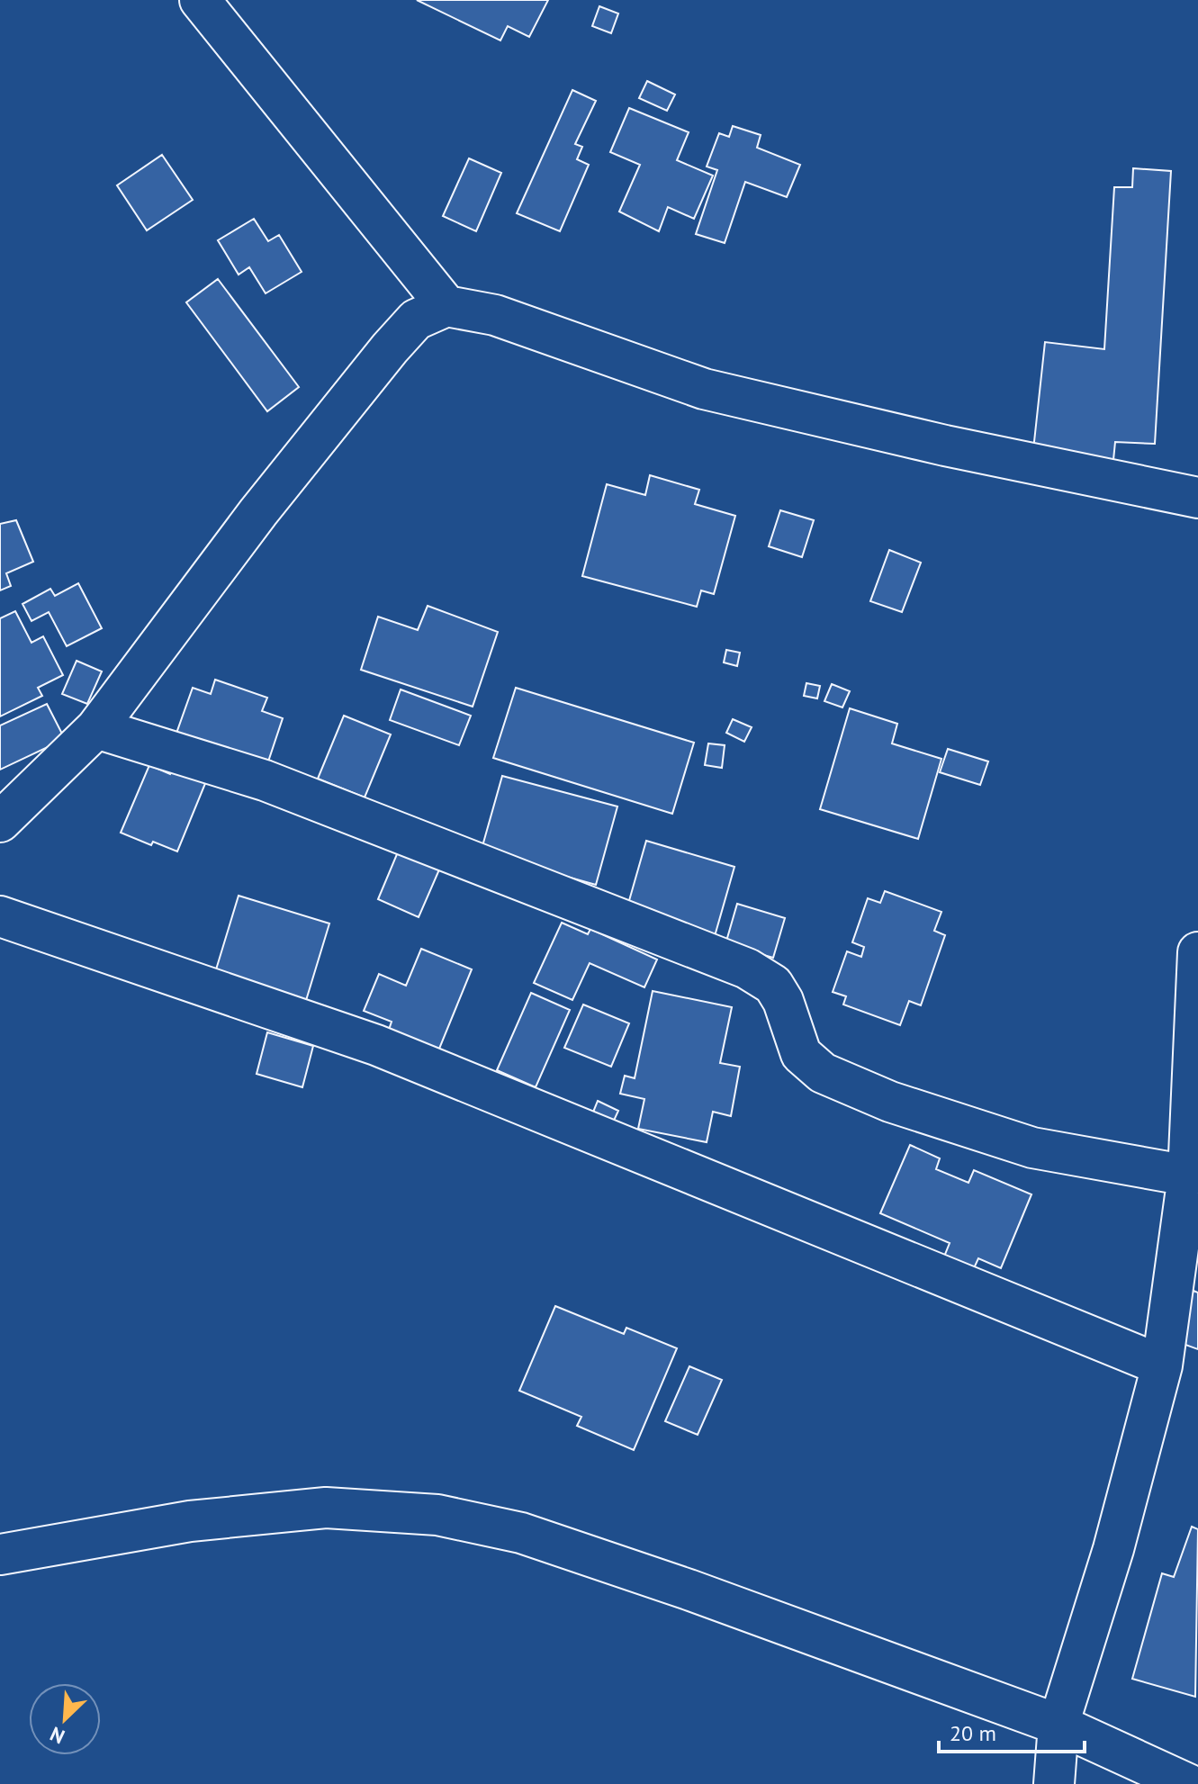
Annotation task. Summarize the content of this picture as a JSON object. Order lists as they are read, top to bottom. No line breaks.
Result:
{"scale_bar":"20 m","north":"bottom left"}
